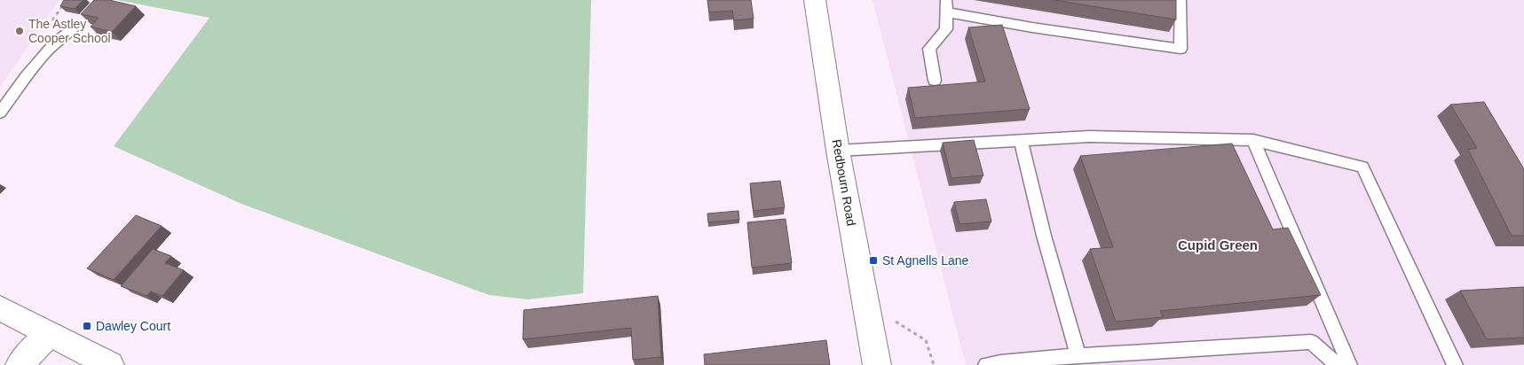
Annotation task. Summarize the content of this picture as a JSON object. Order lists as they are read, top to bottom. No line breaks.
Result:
{"streets":{"main road":["Redbourn Road"]},"districts":["Cupid Green"],"places":{"other":["The Astley Cooper School"],"transit":["St Agnells Lane","Dawley Court"]}}
